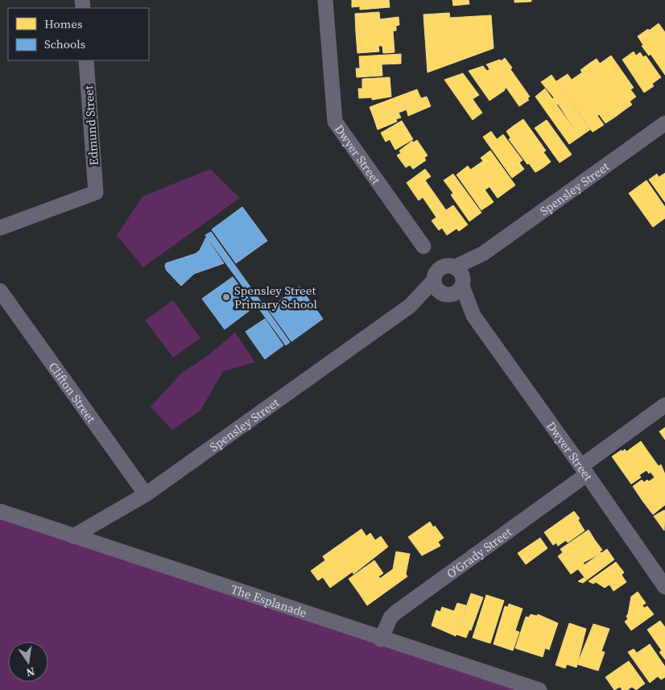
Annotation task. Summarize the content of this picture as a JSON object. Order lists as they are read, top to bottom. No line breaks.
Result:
{"streets":{"street":["Edmund Street","Dwyer Street","Spensley Street","Clifton Street","O'Grady Street","The Esplanade"]},"crossings":[["Dwyer Street","Spensley Street"],["Dwyer Street","O'Grady Street"],["Spensley Street","Clifton Street"],["Spensley Street","The Esplanade"],["O'Grady Street","The Esplanade"]],"places":["Spensley Street Primary School"],"legend":["Homes","Schools"],"north":"bottom"}
